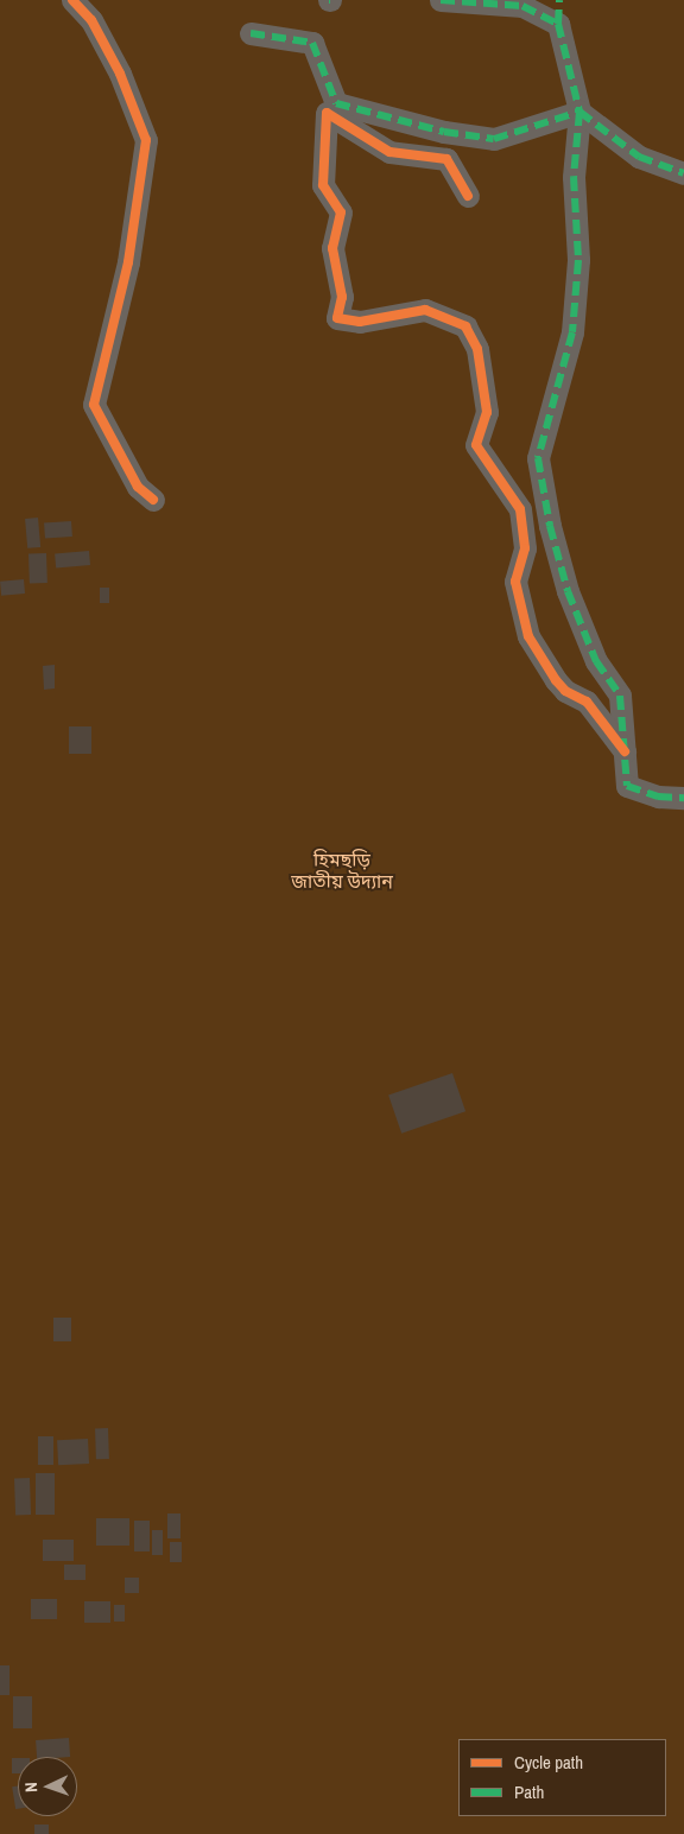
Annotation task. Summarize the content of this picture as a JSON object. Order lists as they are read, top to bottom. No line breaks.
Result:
{"parks":["হিমছড়ি জাতীয় উদ্যান"],"legend":["Cycle path","Path"],"north":"left"}
